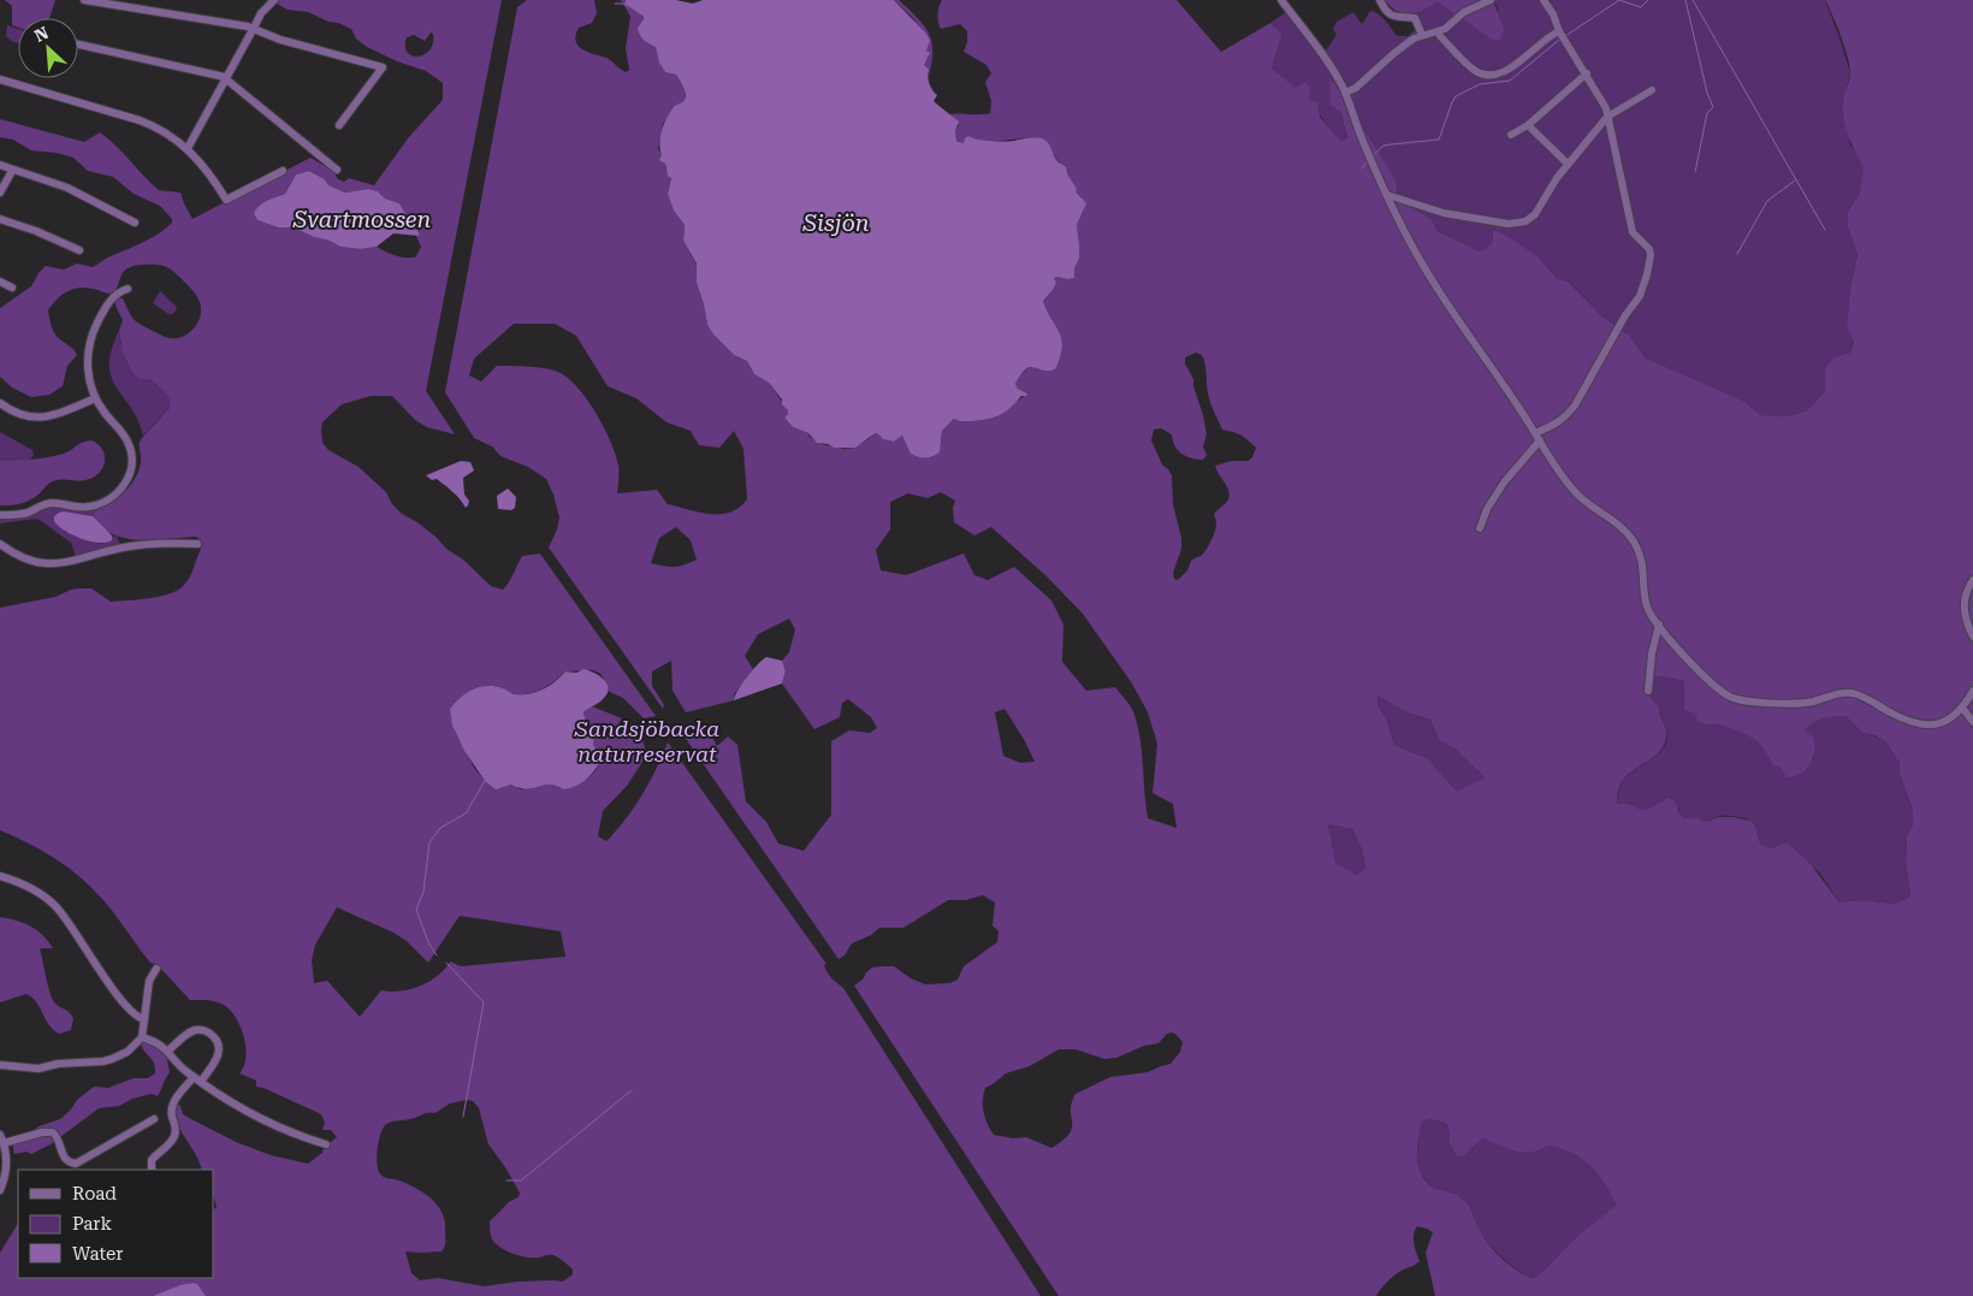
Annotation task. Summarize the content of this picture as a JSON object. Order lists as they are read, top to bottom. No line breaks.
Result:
{"water":["Svartmossen","Sisjön"],"parks":["Sandsjöbacka naturreservat"],"legend":["Road","Park","Water"],"north":"top left"}
